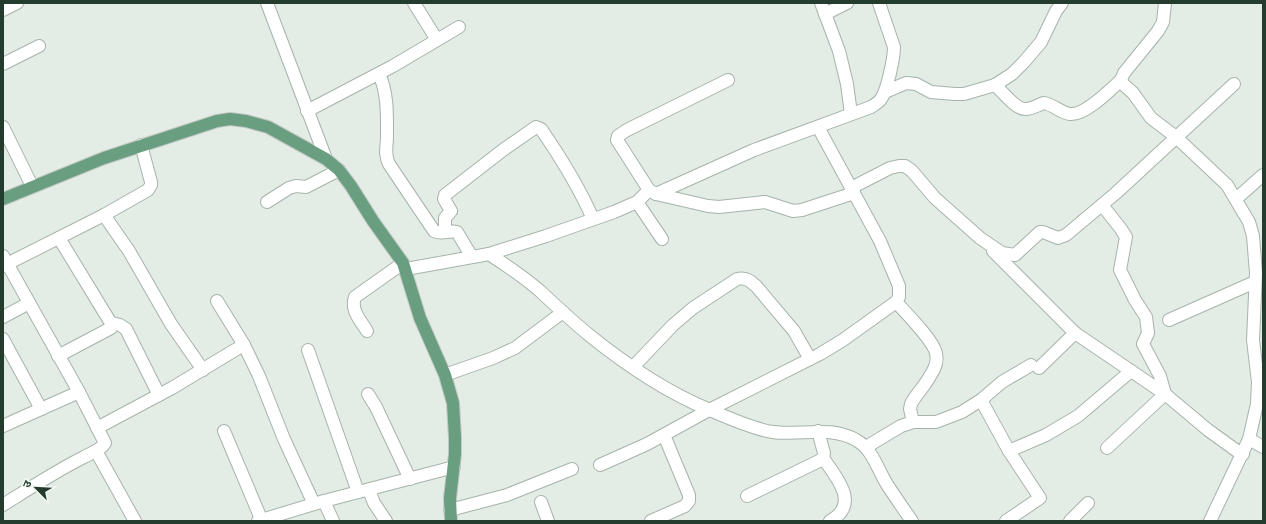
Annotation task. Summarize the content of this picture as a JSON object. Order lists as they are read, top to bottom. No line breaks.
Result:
{"north":"top left"}
